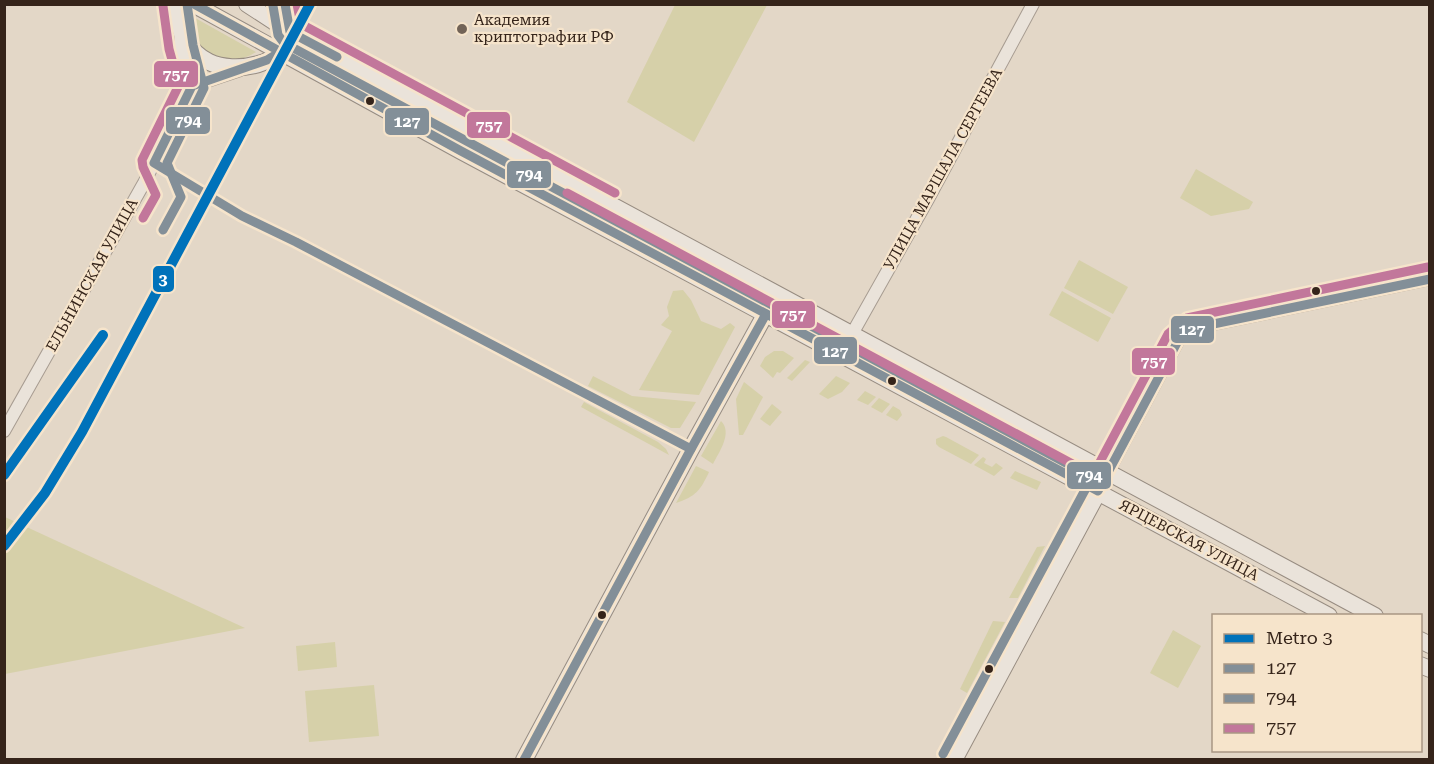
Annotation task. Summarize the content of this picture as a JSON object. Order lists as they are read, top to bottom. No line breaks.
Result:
{"streets":{"main road":["ЯРЦЕВСКАЯ УЛИЦА"],"street":["УЛИЦА МАРШАЛА СЕРГЕЕВА","ЕЛЬНИНСКАЯ УЛИЦА"]},"crossings":[["УЛИЦА МАРШАЛА СЕРГЕЕВА","ЯРЦЕВСКАЯ УЛИЦА"]],"places":["Академия криптографии РФ"],"lines":["metro line 3","transit line 127","transit line 794","transit line 757"],"legend":["Metro 3","127","794","757"]}
